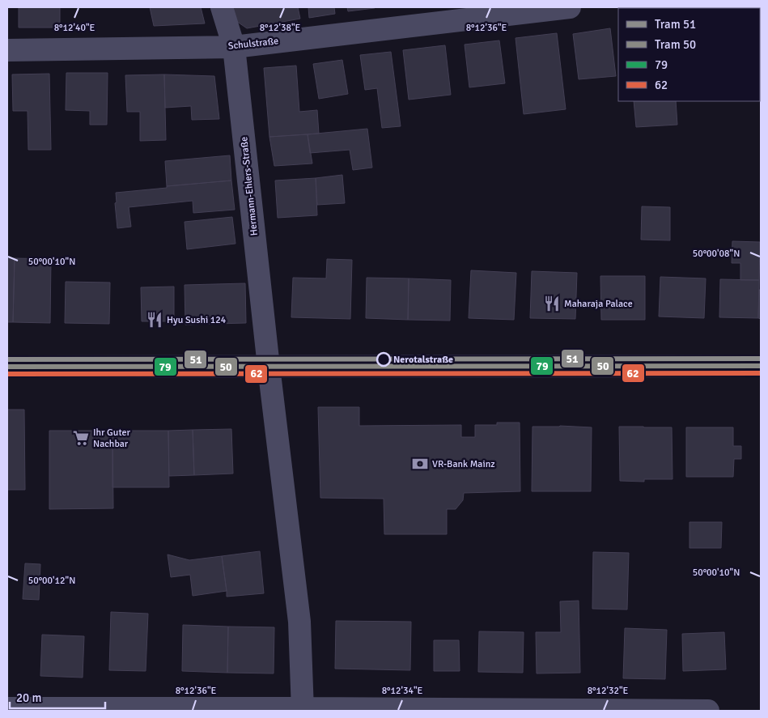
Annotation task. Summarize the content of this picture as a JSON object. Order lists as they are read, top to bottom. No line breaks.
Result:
{"streets":{"street":["Schulstraße","Hermann-Ehlers-Straße"]},"crossings":[["Schulstraße","Hermann-Ehlers-Straße"]],"places":{"restaurant":["Maharaja Palace","Hyu Sushi 124"],"other":["Nerotalstraße"],"supermarket":["Ihr Guter Nachbar"],"bank":["VR-Bank Mainz"]},"lines":["tram line 51","tram line 50","transit line 79","transit line 62"],"legend":["Tram 51","Tram 50","79","62"],"scale_bar":"20 m","coordinates":["8°12'40\"E","8°12'38\"E","8°12'36\"E","50°00'08\"N","50°00'10\"N","50°00'12\"N","8°12'34\"E","8°12'32\"E"]}
